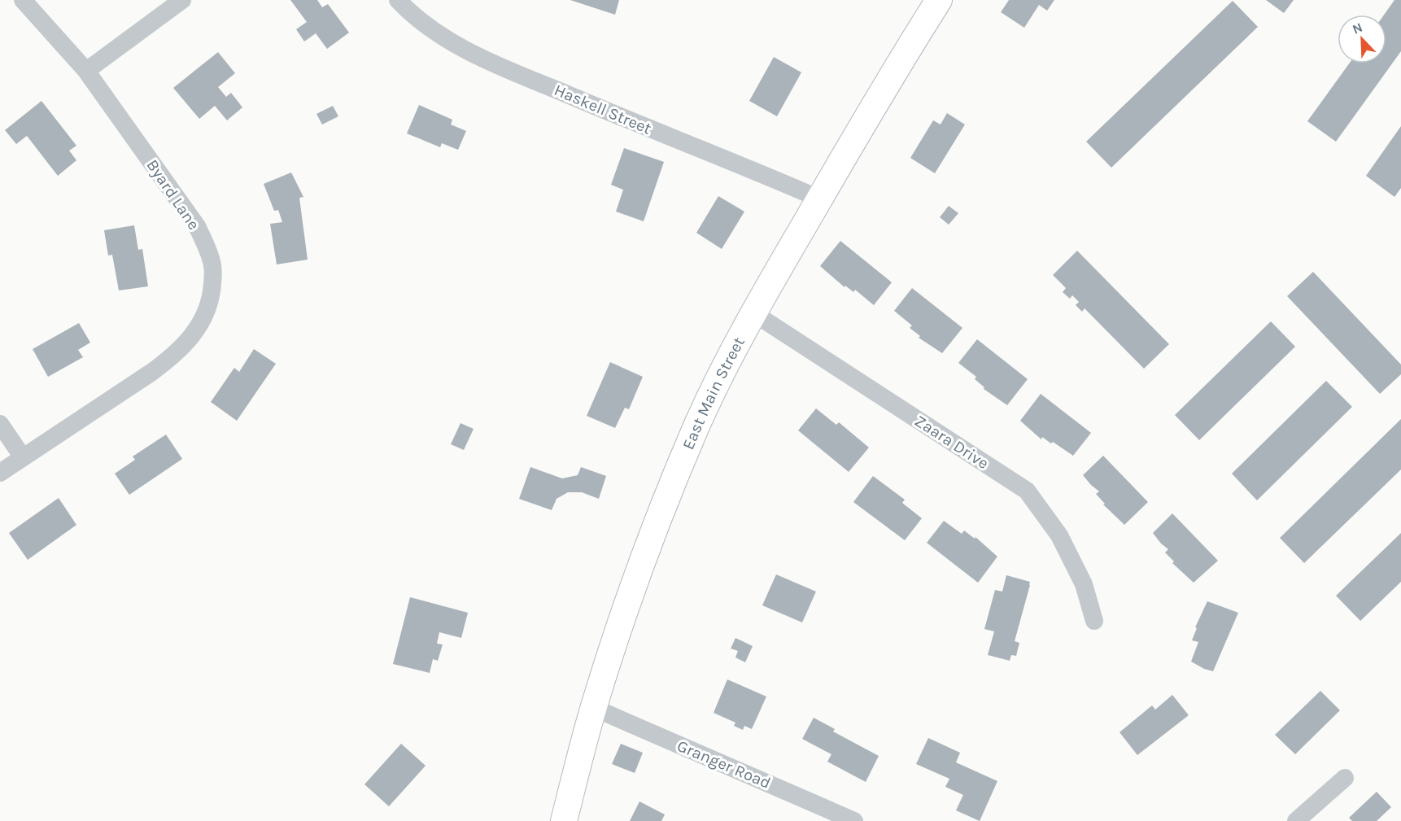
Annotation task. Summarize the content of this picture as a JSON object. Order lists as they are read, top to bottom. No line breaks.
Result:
{"streets":{"main road":["East Main Street"],"street":["Haskell Street","Byard Lane","Zaara Drive","Granger Road"]},"crossings":[["Haskell Street","East Main Street"],["East Main Street","Zaara Drive"],["East Main Street","Granger Road"]],"north":"top left"}
